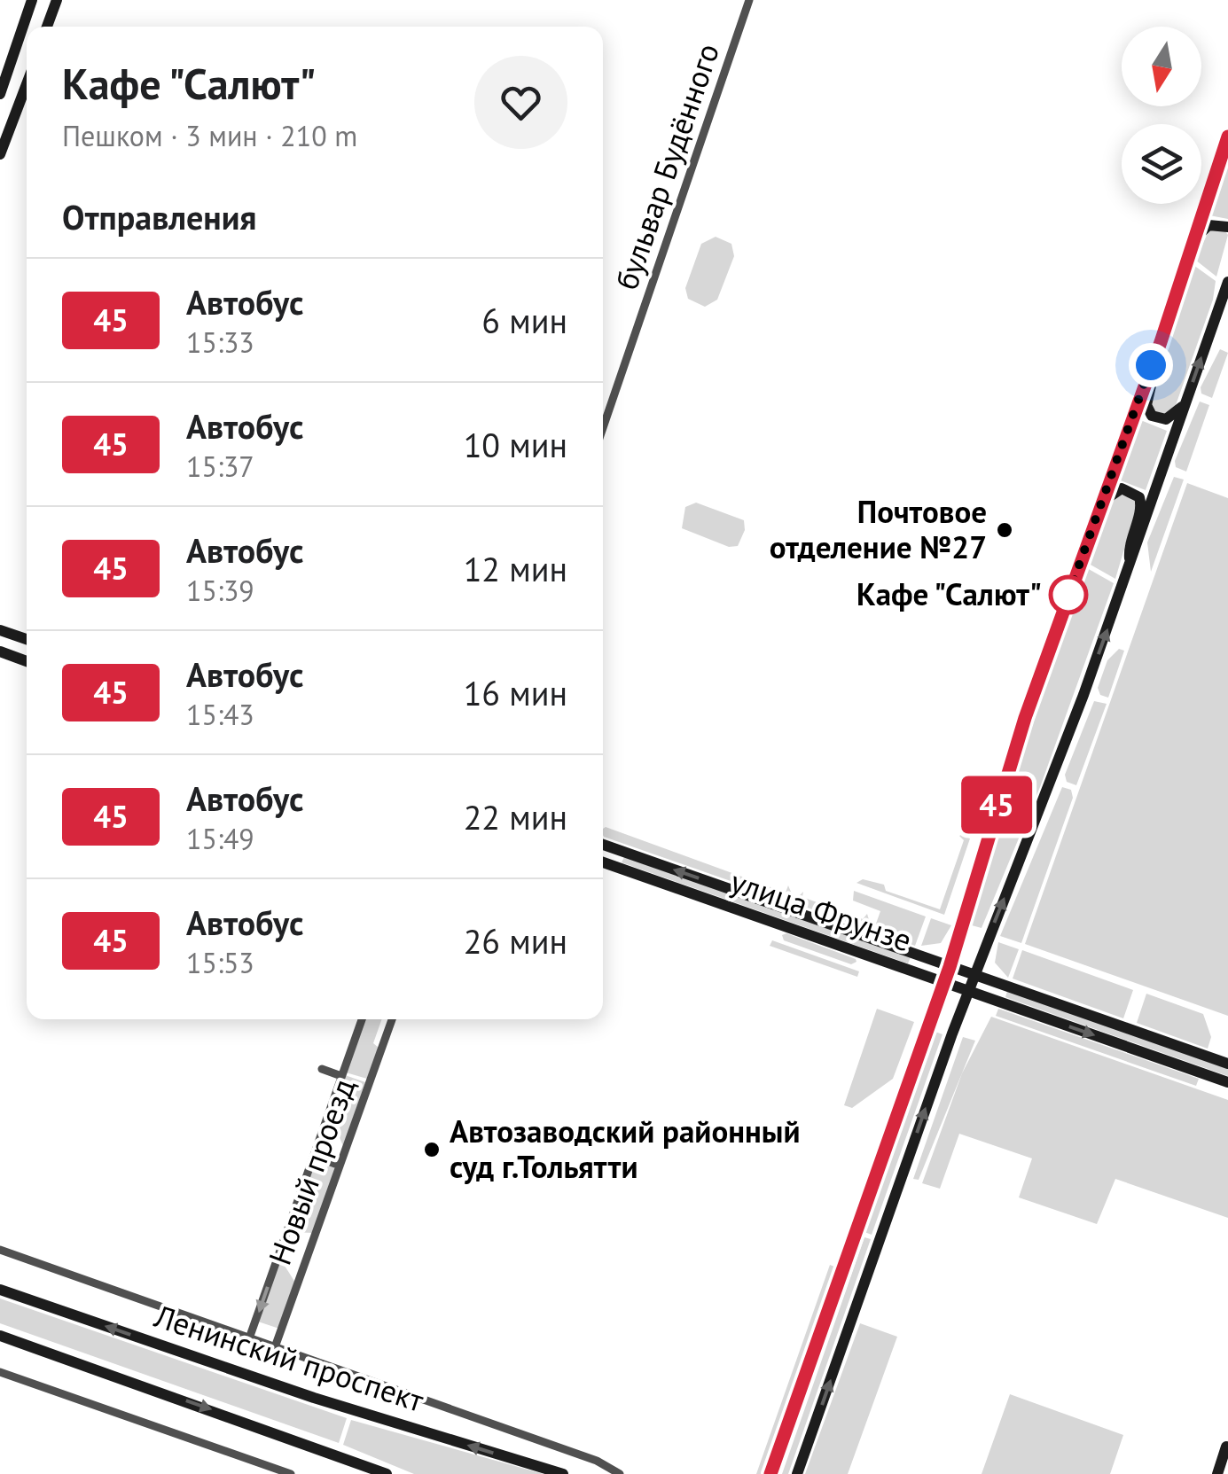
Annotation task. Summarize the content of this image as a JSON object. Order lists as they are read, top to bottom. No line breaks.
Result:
{"streets":{"main road":["улица Фрунзе","Ленинский проспект"],"street":["бульвар Будённого","Новый проезд"]},"places":["Почтовое отделение №27","Кафе \"Салют\"","Автозаводский районный суд г.Тольятти"],"lines":["bus line 45"],"north":"bottom","page":{"on_map":"45","heading":[["Кафе \"Салют\"","Пешком · 3 мин · 210 m"],"Отправления"],"list":[{"mark":"45","name":"Автобус","note":"15:33","value":"6 мин"},{"mark":"45","name":"Автобус","note":"15:37","value":"10 мин"},{"mark":"45","name":"Автобус","note":"15:39","value":"12 мин"},{"mark":"45","name":"Автобус","note":"15:43","value":"16 мин"},{"mark":"45","name":"Автобус","note":"15:49","value":"22 мин"},{"mark":"45","name":"Автобус","note":"15:53","value":"26 мин"}]}}
